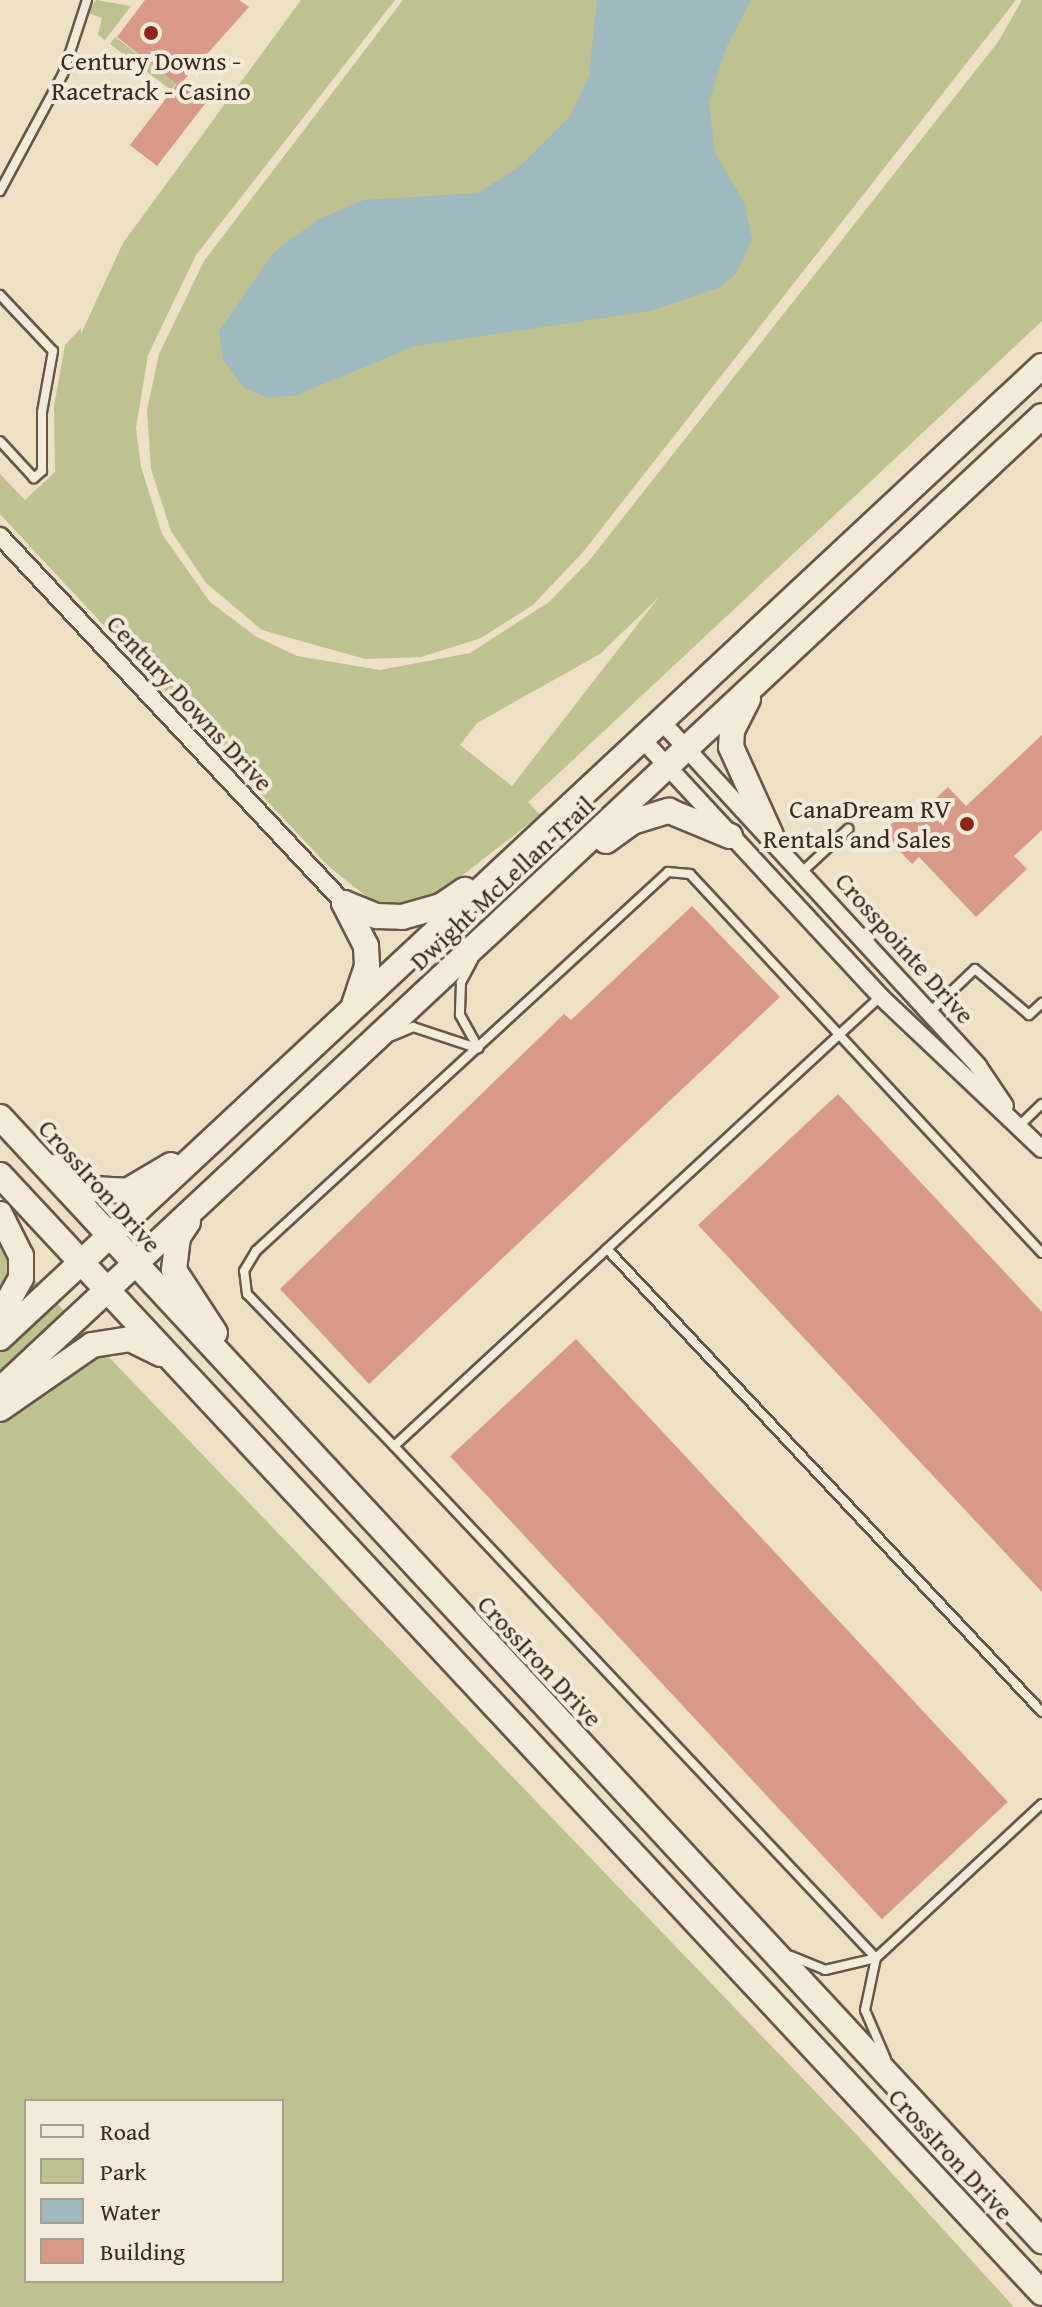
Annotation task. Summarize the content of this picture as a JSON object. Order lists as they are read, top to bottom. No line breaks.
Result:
{"streets":{"main road":["Dwight McLellan Trail","CrossIron Drive"],"street":["Century Downs Drive","Crosspointe Drive"]},"crossings":[["Dwight McLellan Trail","Crosspointe Drive"],["Dwight McLellan Trail","CrossIron Drive"]],"places":["Century Downs - Racetrack - Casino","CanaDream RV Rentals and Sales"],"legend":["Road","Park","Water","Building"]}
